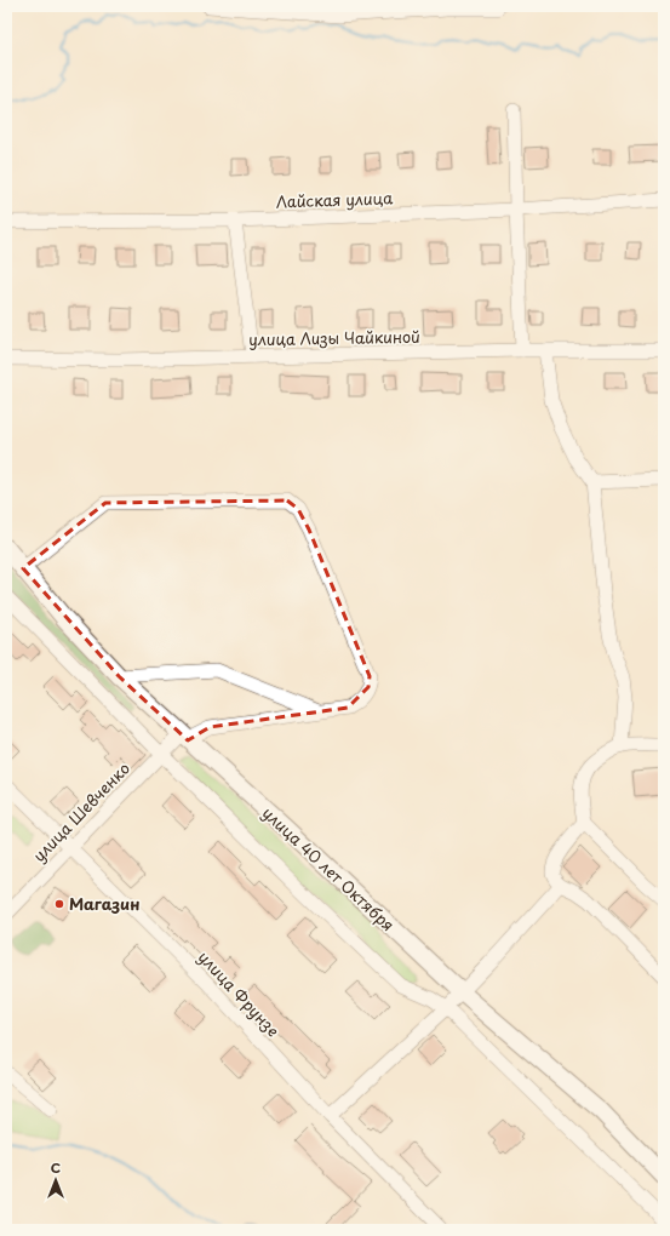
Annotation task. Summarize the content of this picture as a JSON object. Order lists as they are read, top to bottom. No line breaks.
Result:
{"streets":{"main road":["улица 40 лет Октября"],"street":["Лайская улица","улица Лизы Чайкиной","улица Шевченко","улица Фрунзе"]},"crossings":[["улица Шевченко","улица 40 лет Октября"],["улица Шевченко","улица Фрунзе"]],"places":["Магазин"],"north":"top"}
